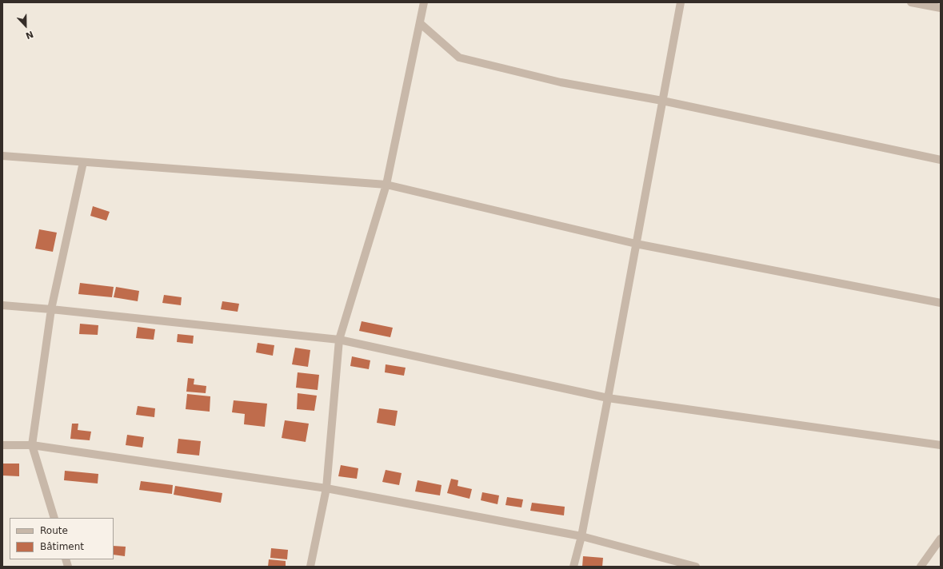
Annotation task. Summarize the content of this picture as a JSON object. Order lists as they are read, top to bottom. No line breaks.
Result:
{"legend":["Route","Bâtiment"],"north":"bottom"}
